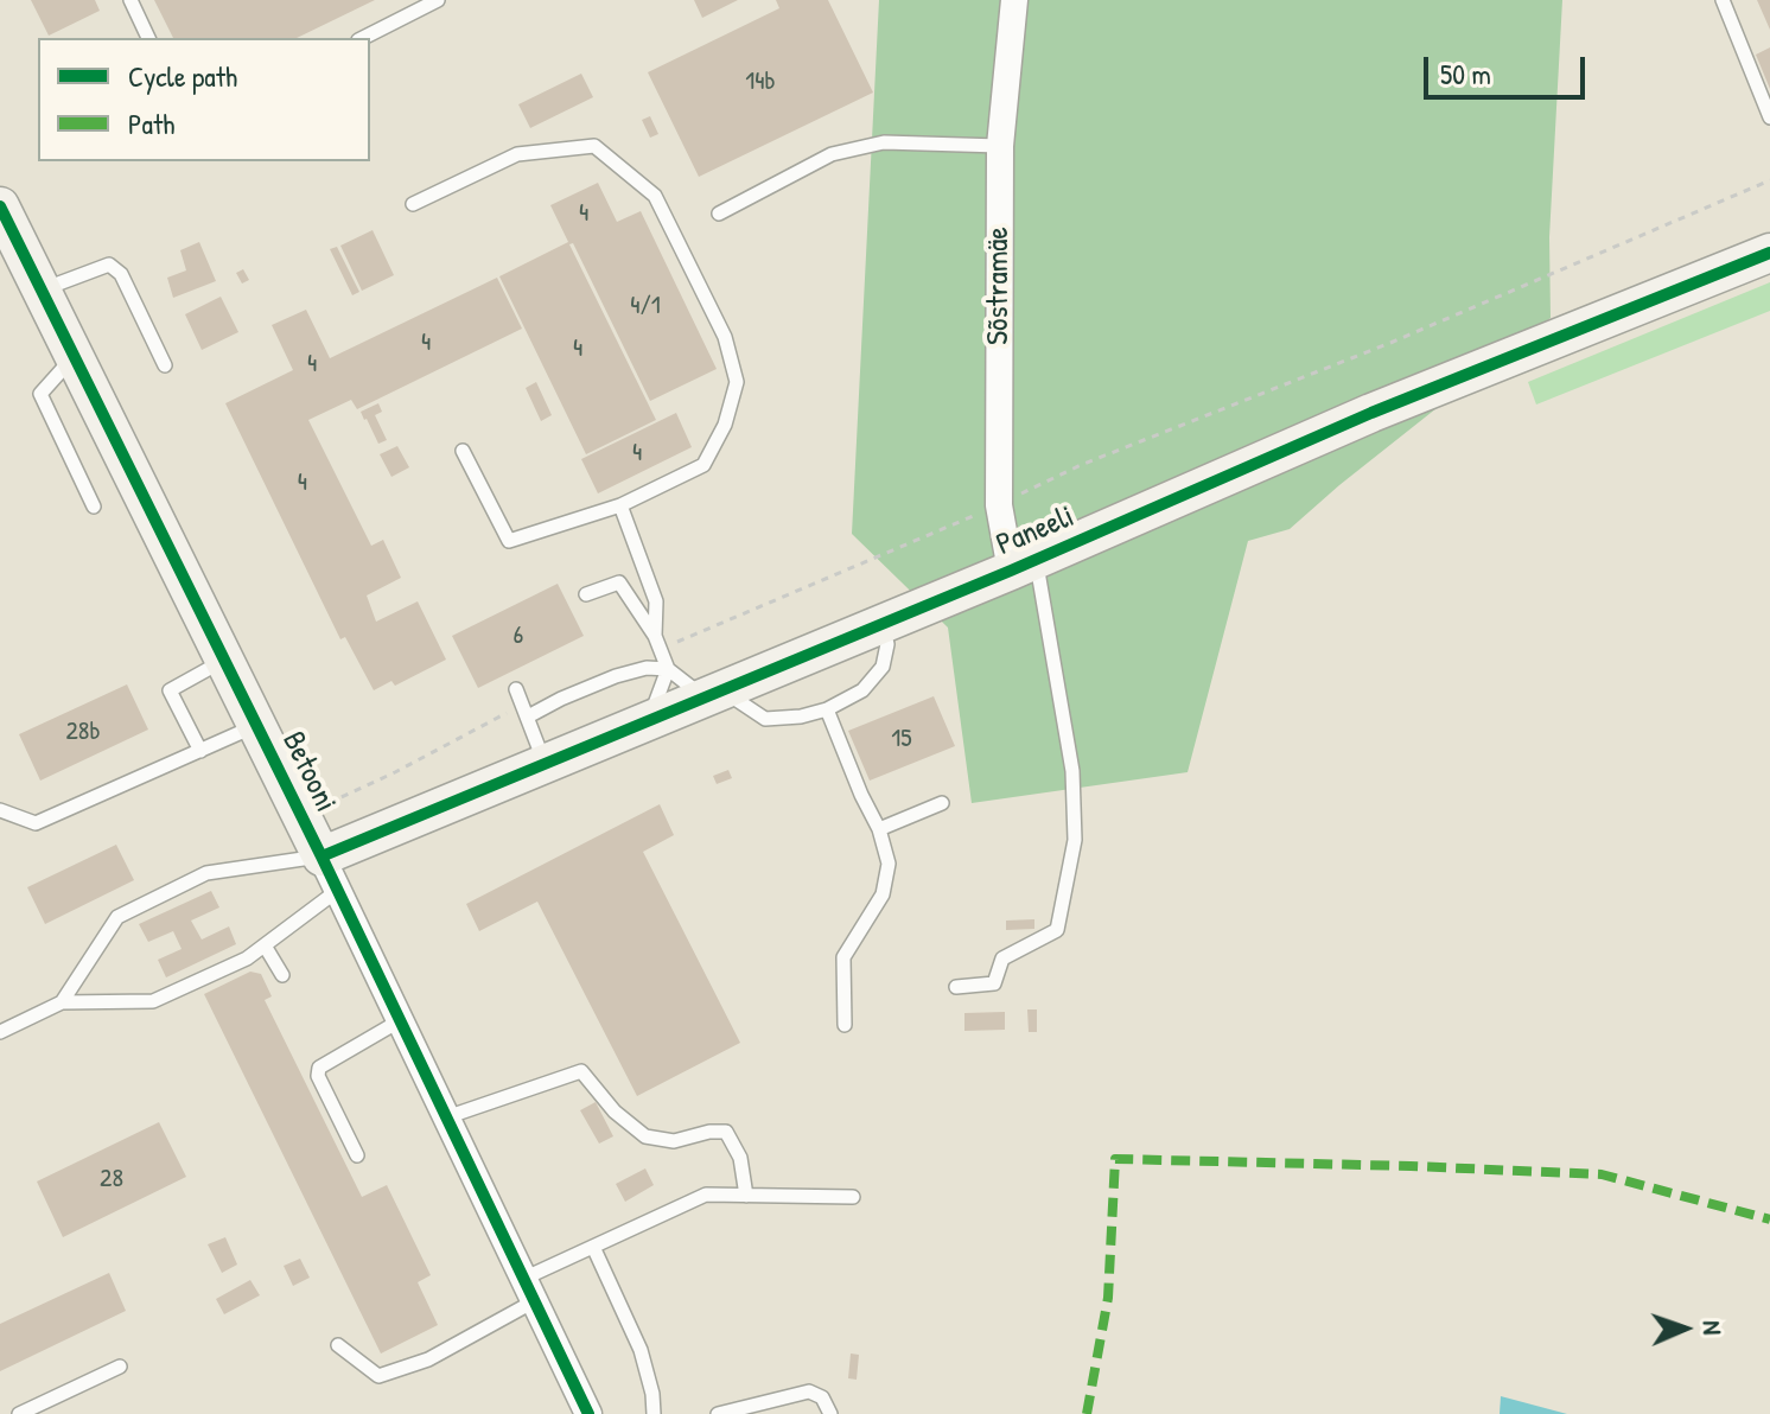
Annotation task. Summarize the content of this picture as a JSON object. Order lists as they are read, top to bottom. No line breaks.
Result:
{"streets":{"street":["Sõstramäe","Paneeli","Betooni"]},"crossings":[["Sõstramäe","Paneeli"],["Paneeli","Betooni"]],"house_numbers":["14b","4","4/1","4","4","4","4","4","6","28b","15","28"],"legend":["Cycle path","Path"],"scale_bar":"50 m","north":"right"}
